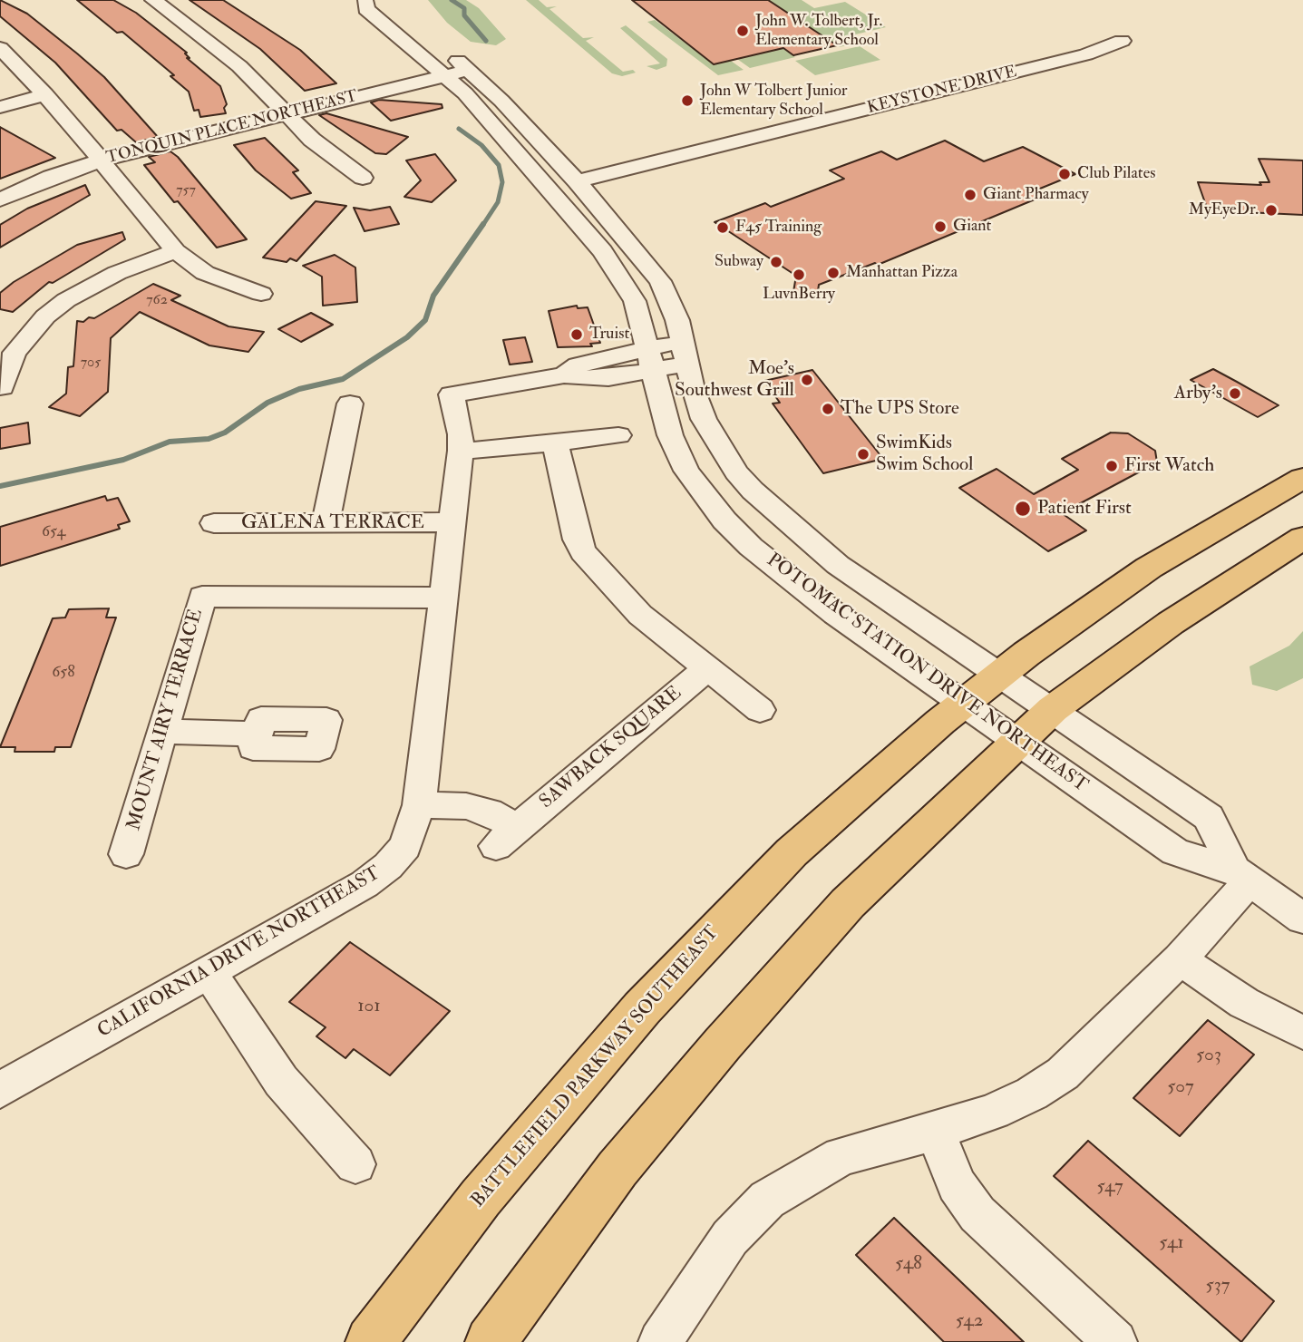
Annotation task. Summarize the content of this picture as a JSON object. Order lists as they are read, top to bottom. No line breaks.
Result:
{"streets":{"main road":["BATTLEFIELD PARKWAY SOUTHEAST"],"street":["KEYSTONE DRIVE","TONQUIN PLACE NORTHEAST","GALENA TERRACE","POTOMAC STATION DRIVE NORTHEAST","MOUNT AIRY TERRACE","SAWBACK SQUARE","CALIFORNIA DRIVE NORTHEAST"]},"crossings":[["KEYSTONE DRIVE","POTOMAC STATION DRIVE NORTHEAST"],["TONQUIN PLACE NORTHEAST","POTOMAC STATION DRIVE NORTHEAST"],["GALENA TERRACE","CALIFORNIA DRIVE NORTHEAST"],["POTOMAC STATION DRIVE NORTHEAST","CALIFORNIA DRIVE NORTHEAST"],["POTOMAC STATION DRIVE NORTHEAST","BATTLEFIELD PARKWAY SOUTHEAST"],["MOUNT AIRY TERRACE","CALIFORNIA DRIVE NORTHEAST"],["SAWBACK SQUARE","CALIFORNIA DRIVE NORTHEAST"]],"places":["John W. Tolbert, Jr. Elementary School","John W Tolbert Junior Elementary School","Club Pilates","Giant Pharmacy","MyEyeDr.","Giant","F45 Training","Subway","Manhattan Pizza","LuvnBerry","Truist","Moe's Southwest Grill","Arby's","The UPS Store","SwimKids Swim School","First Watch","Patient First"],"house_numbers":["757","762","705","654","658","101","503","507","547","541","548","537","542"]}
